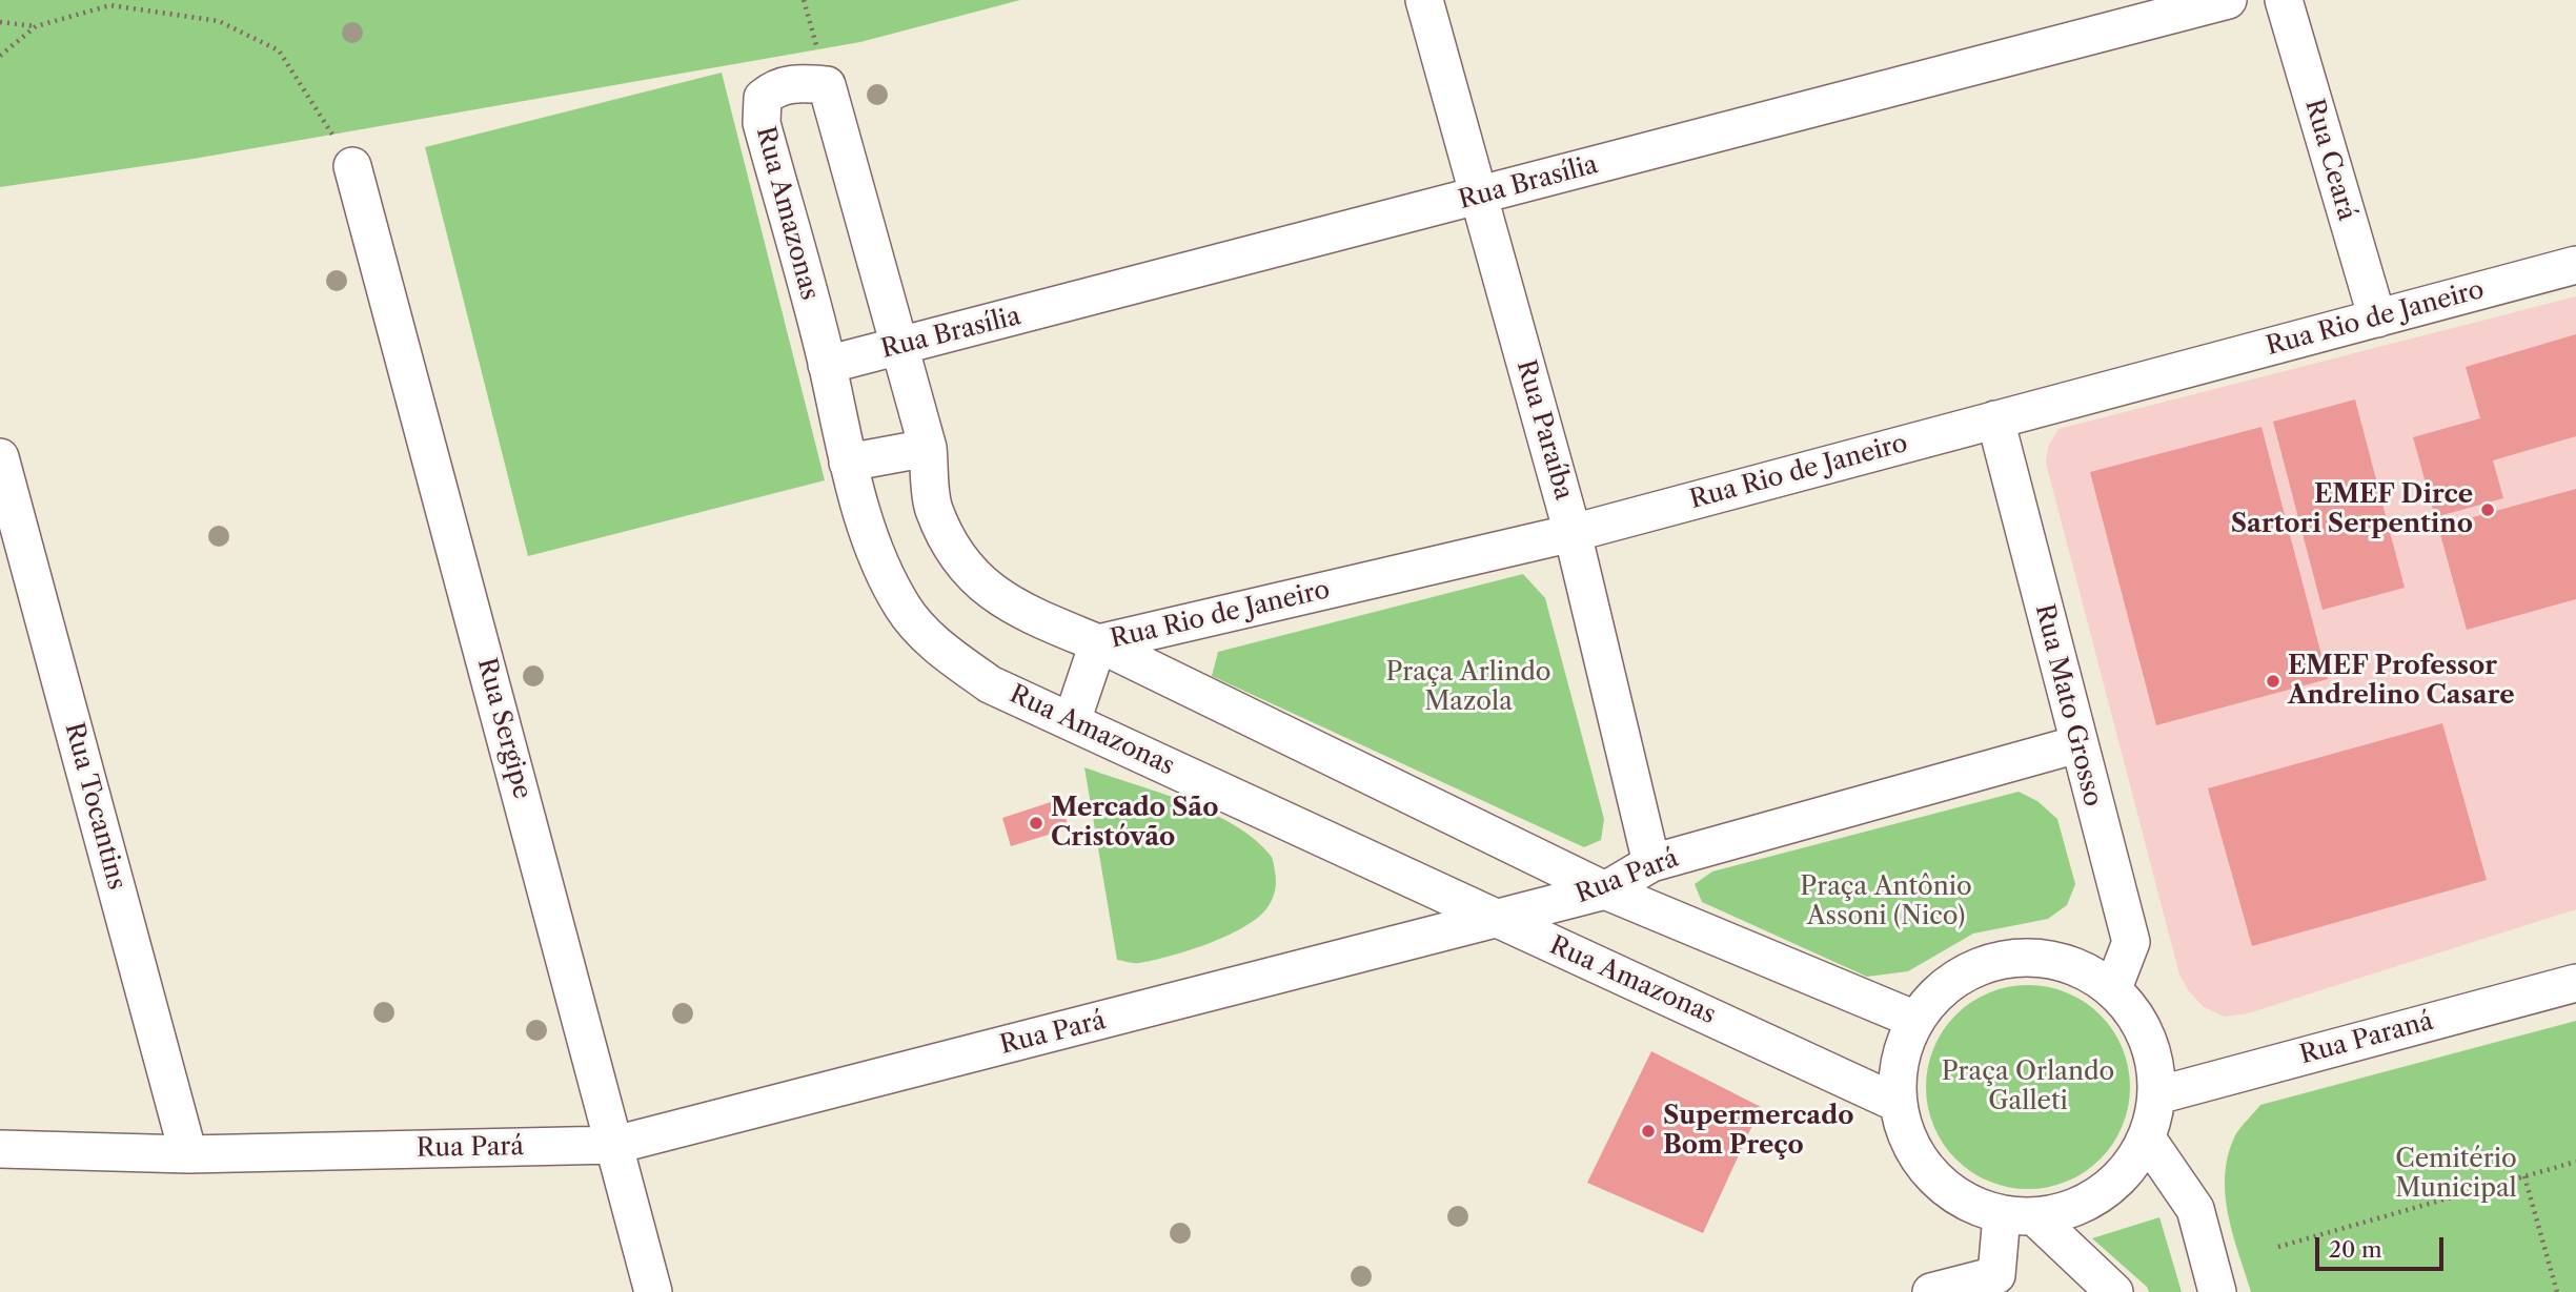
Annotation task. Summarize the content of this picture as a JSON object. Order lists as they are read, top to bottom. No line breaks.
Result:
{"streets":{"street":["Rua Ceará","Rua Brasília","Rua Amazonas","Rua Rio de Janeiro","Rua Paraíba","Rua Mato Grosso","Rua Sergipe","Rua Tocantins","Rua Pará","Rua Paraná"]},"crossings":[["Rua Ceará","Rua Rio de Janeiro"],["Rua Brasília","Rua Amazonas"],["Rua Brasília","Rua Paraíba"],["Rua Amazonas","Rua Rio de Janeiro"],["Rua Amazonas","Rua Mato Grosso"],["Rua Amazonas","Rua Pará"],["Rua Amazonas","Rua Paraná"],["Rua Rio de Janeiro","Rua Paraíba"],["Rua Rio de Janeiro","Rua Mato Grosso"],["Rua Paraíba","Rua Pará"],["Rua Mato Grosso","Rua Pará"],["Rua Mato Grosso","Rua Paraná"],["Rua Sergipe","Rua Pará"],["Rua Tocantins","Rua Pará"]],"parks":["Praça Arlindo Mazola","Praça Antônio Assoni (Nico)","Praça Orlando Galleti","Cemitério Municipal"],"places":["EMEF Dirce Sartori Serpentino","EMEF Professor Andrelino Casare","Mercado São Cristóvão","Supermercado Bom Preço"],"scale_bar":"20 m"}
